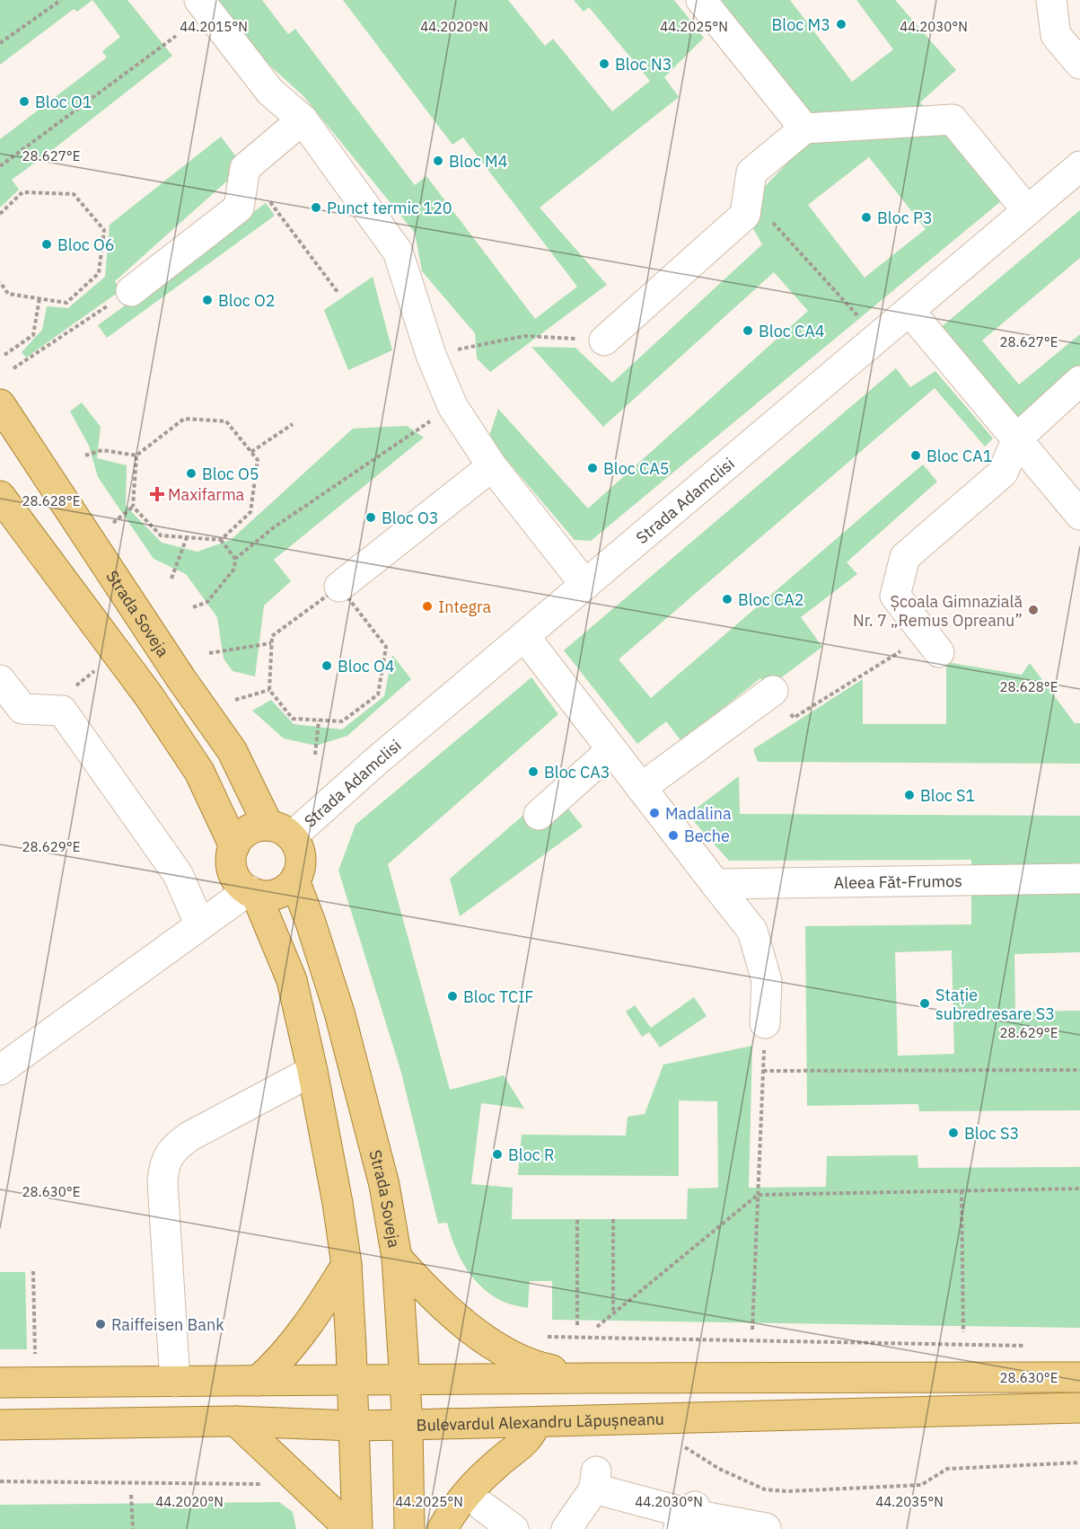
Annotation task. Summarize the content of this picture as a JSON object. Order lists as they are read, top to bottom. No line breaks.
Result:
{"streets":{"main road":["Strada Soveja","Bulevardul Alexandru Lăpușneanu"],"street":["Strada Adamclisi","Aleea Făt-Frumos"]},"crossings":[["Strada Adamclisi","Strada Soveja"],["Strada Soveja","Bulevardul Alexandru Lăpușneanu"]],"places":{"other":["Bloc M3","Bloc N3","Bloc O1","Bloc M4","Punct termic 120","Bloc P3","Bloc O6","Bloc O2","Bloc CA4","Bloc CA1","Bloc CA5","Bloc O5","Bloc O3","Bloc CA2","Integra","Școala Gimnazială Nr. 7 „Remus Opreanu”","Bloc O4","Bloc CA3","Bloc S1","Madalina","Beche","Bloc TCIF","Stație subredresare S3","Bloc S3","Bloc R","Raiffeisen Bank"],"health":["Maxifarma"]},"coordinates":["44.2020°N","44.2025°N","44.2030°N","44.2015°N","28.627°E","28.628°E","28.629°E","28.630°E","44.2035°N"]}
